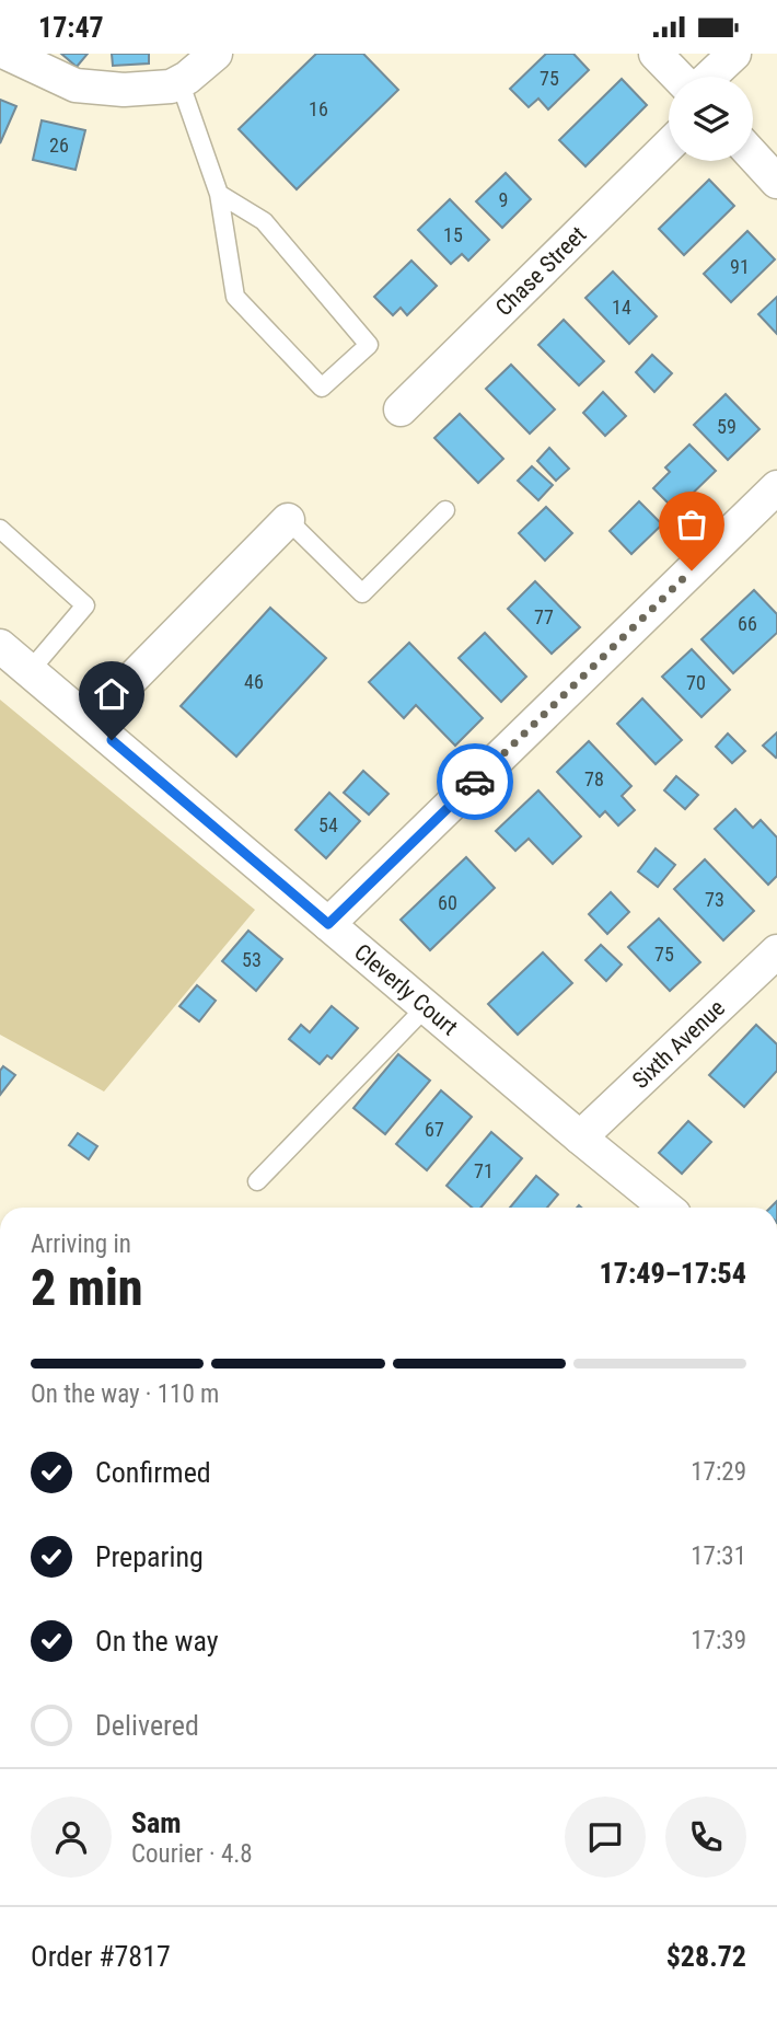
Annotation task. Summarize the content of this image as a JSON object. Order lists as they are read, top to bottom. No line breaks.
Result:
{"streets":{"street":["Chase Street","Cleverly Court","Sixth Avenue"]},"crossings":[["Cleverly Court","Sixth Avenue"]],"house_numbers":["75","16","26","9","15","91","14","59","77","66","46","70","78","54","73","60","75","53","67","71"],"page":{"status":"17:47","heading":["2 min","Arriving in","17:49–17:54"],"panel":["Sam","Courier · 4.8","Order #7817","$28.72"],"bar":"On the way · 110 m","list":[["Confirmed","17:29"],["Preparing","17:31"],["On the way","17:39"],"Delivered"]}}
